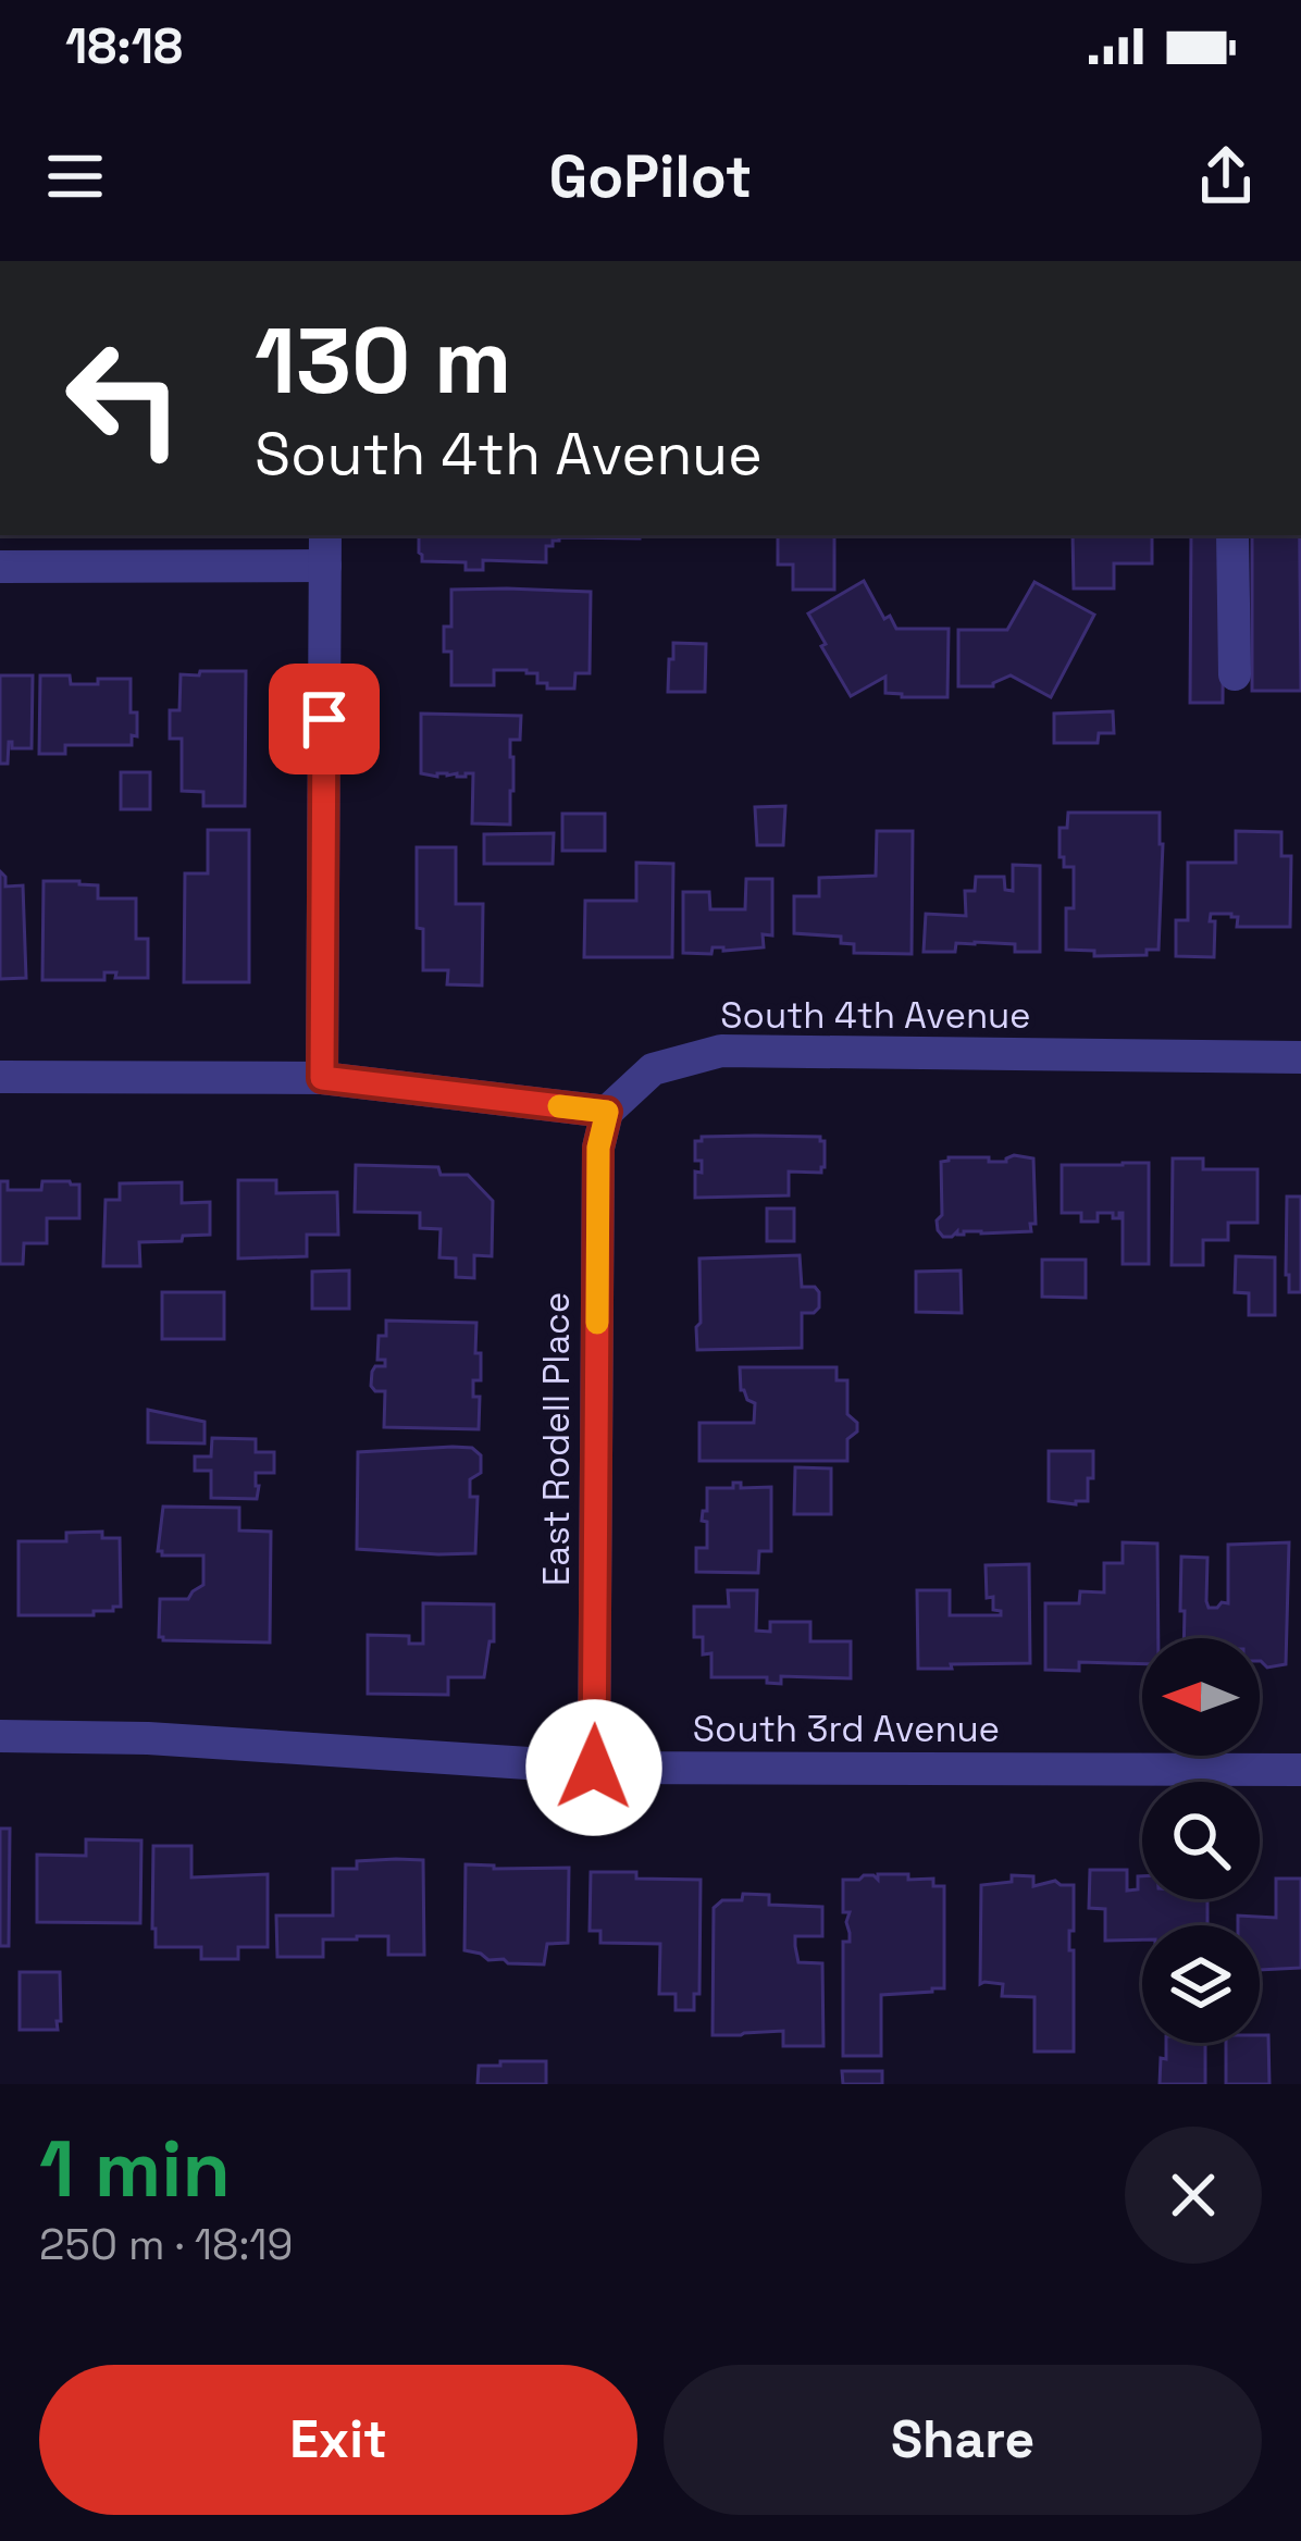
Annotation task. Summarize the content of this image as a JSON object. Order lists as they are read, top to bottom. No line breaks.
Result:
{"streets":{"street":["South 4th Avenue","East Rodell Place","South 3rd Avenue"]},"crossings":[["South 4th Avenue","East Rodell Place"],["East Rodell Place","South 3rd Avenue"]],"north":"left","page":{"status":"18:18","header":"GoPilot","turn":["130 m","South 4th Avenue"],"heading":["1 min","250 m · 18:19"],"buttons":["Exit","Share"]}}
